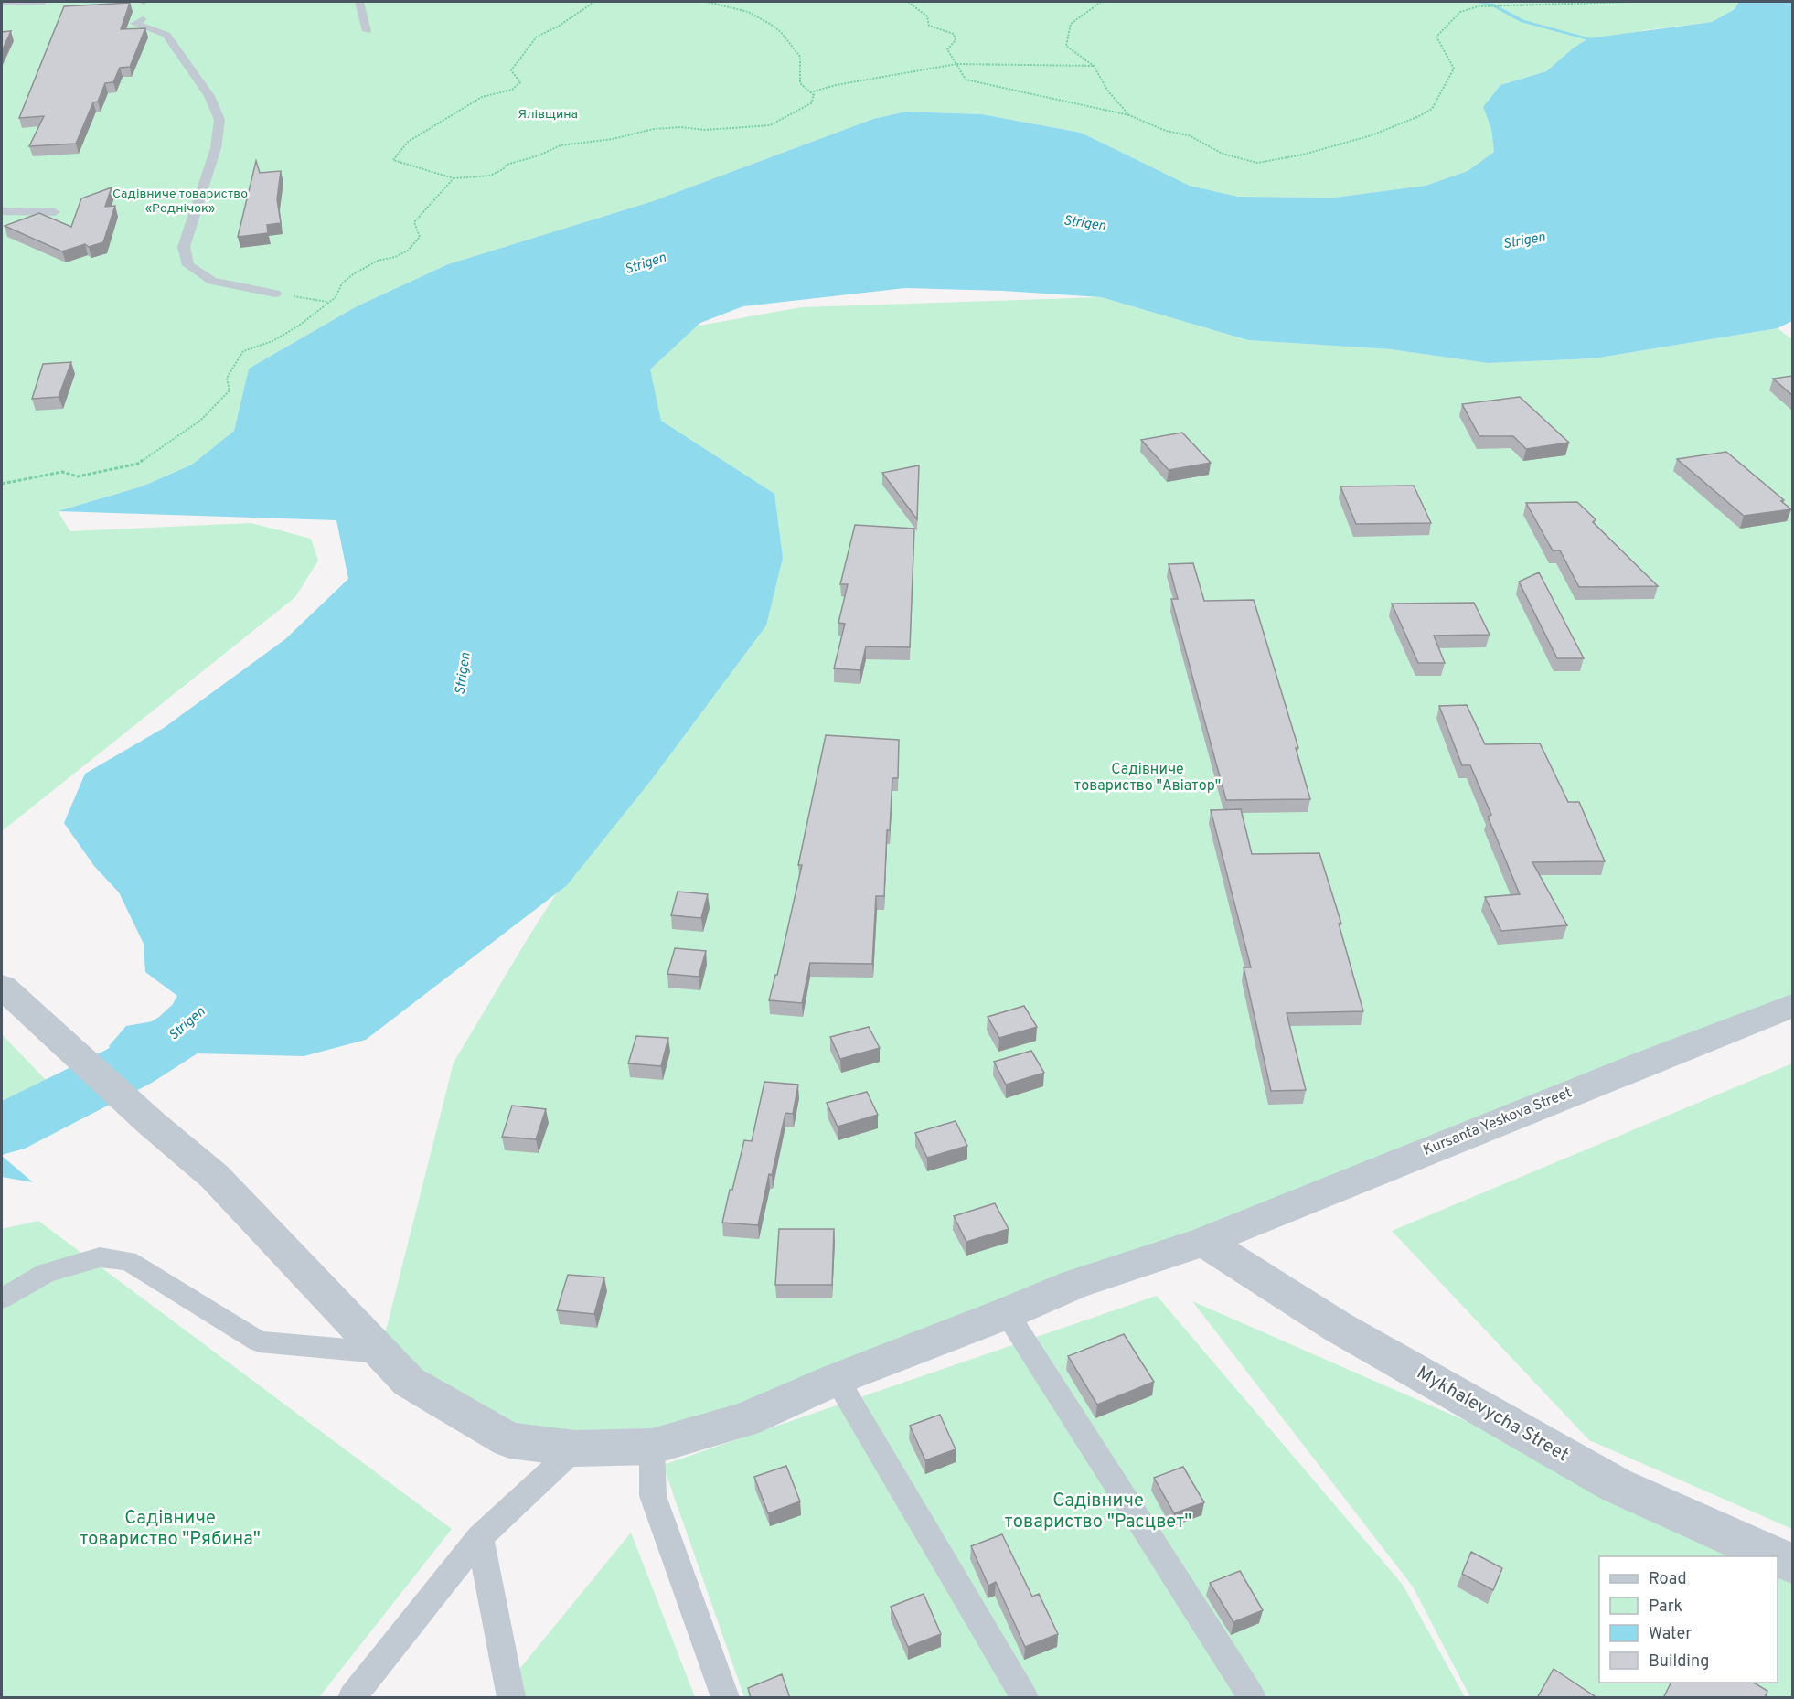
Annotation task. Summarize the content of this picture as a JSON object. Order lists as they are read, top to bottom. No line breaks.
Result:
{"streets":{"street":["Kursanta Yeskova Street","Mykhalevycha Street"]},"crossings":[["Kursanta Yeskova Street","Mykhalevycha Street"]],"water":["Strigen"],"parks":["Ялівщина","Садівниче товариство «Роднічок»","Садівниче товариство \"Авіатор\"","Садівниче товариство \"Расцвет\"","Садівниче товариство \"Рябина\""],"legend":["Road","Park","Water","Building"]}
